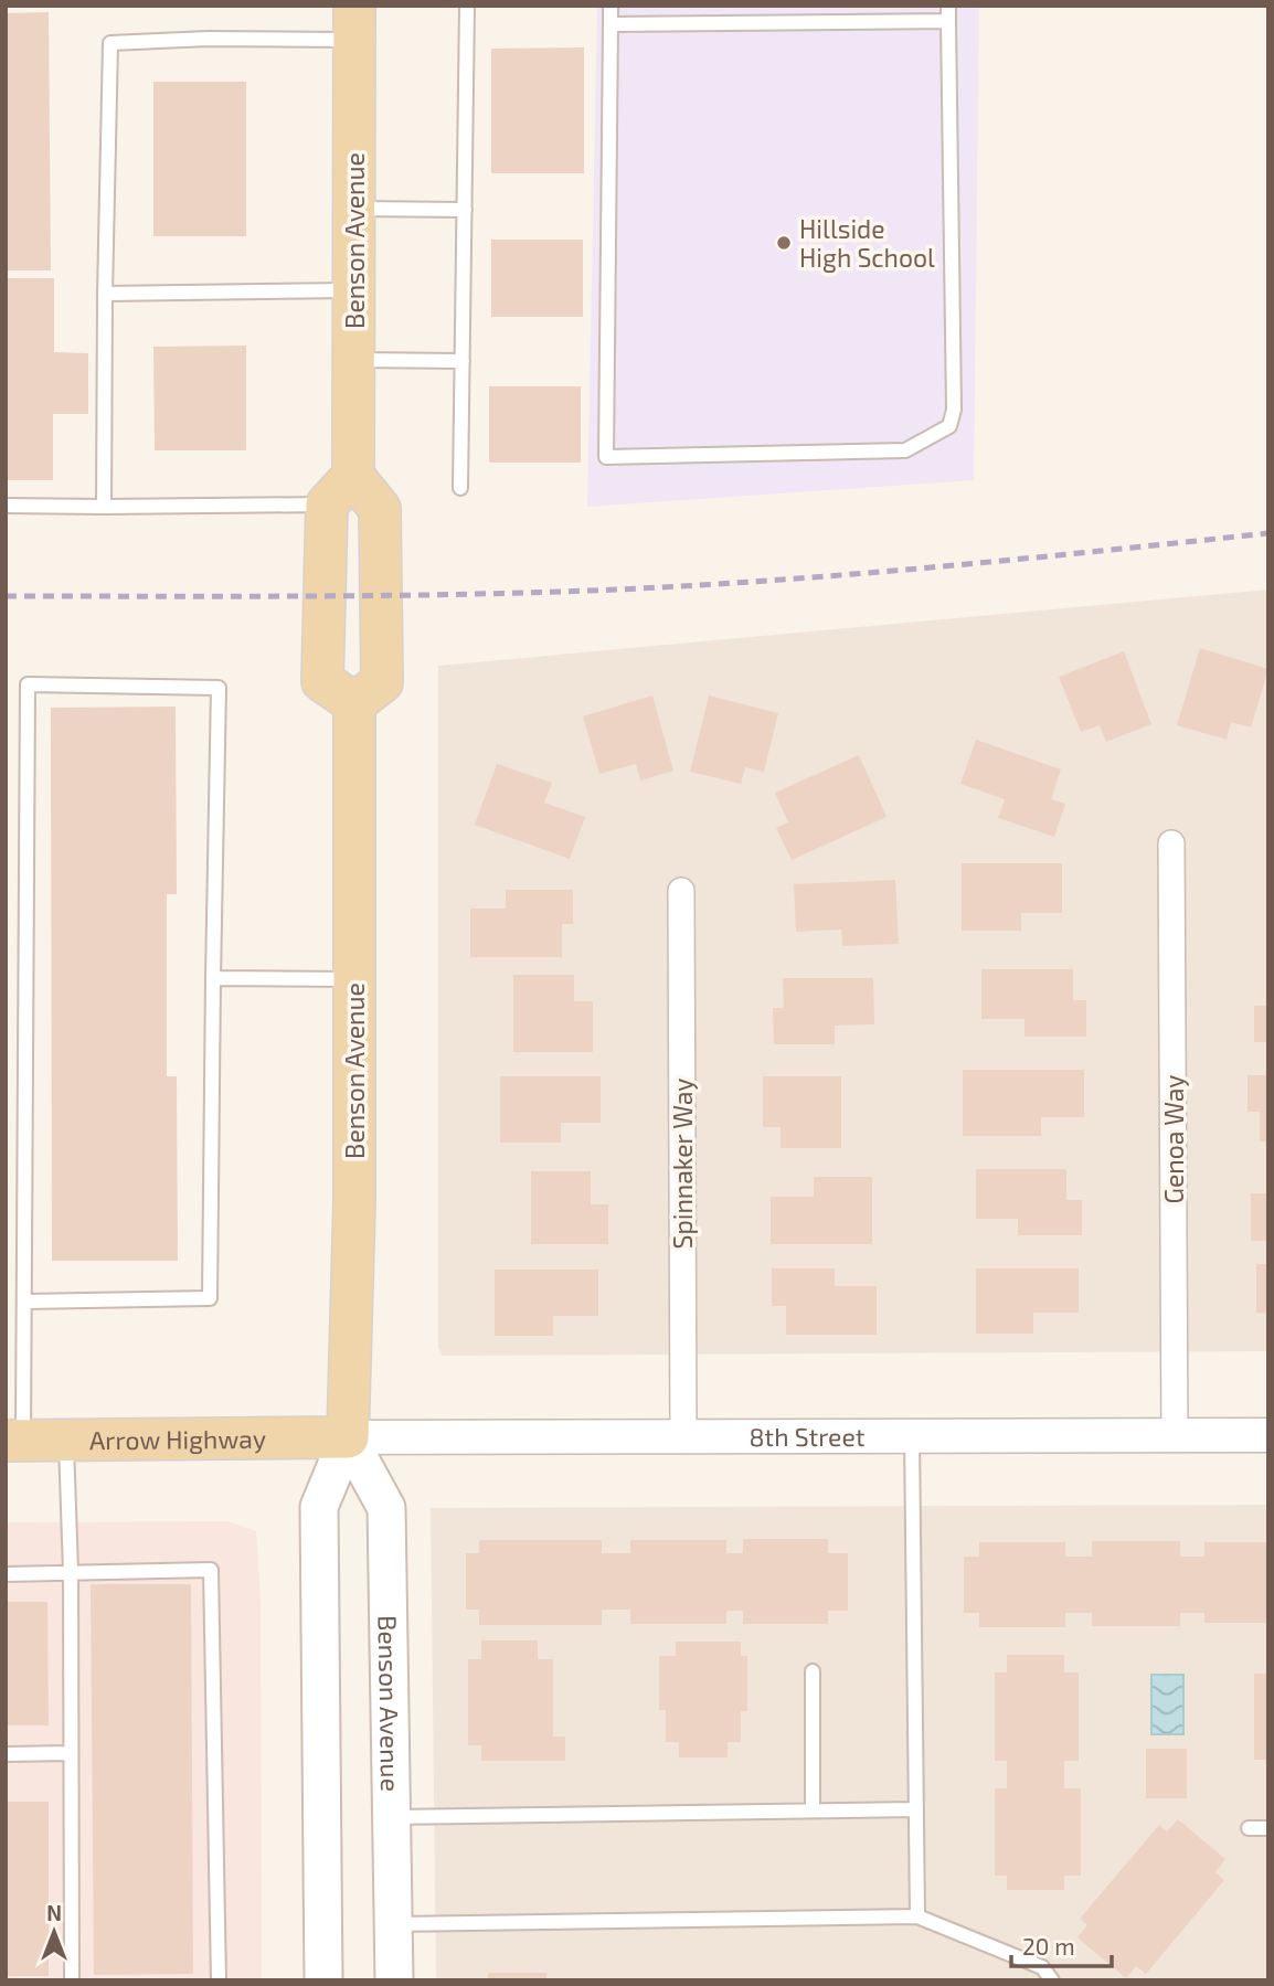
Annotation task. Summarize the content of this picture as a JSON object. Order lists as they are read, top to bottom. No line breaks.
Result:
{"streets":{"main road":["Benson Avenue","Arrow Highway"],"street":["Genoa Way","Spinnaker Way","8th Street"]},"crossings":[["Benson Avenue","8th Street"],["Benson Avenue","Arrow Highway"],["Genoa Way","8th Street"],["Spinnaker Way","8th Street"],["8th Street","Arrow Highway"]],"places":["Hillside High School"],"scale_bar":"20 m","north":"top"}
